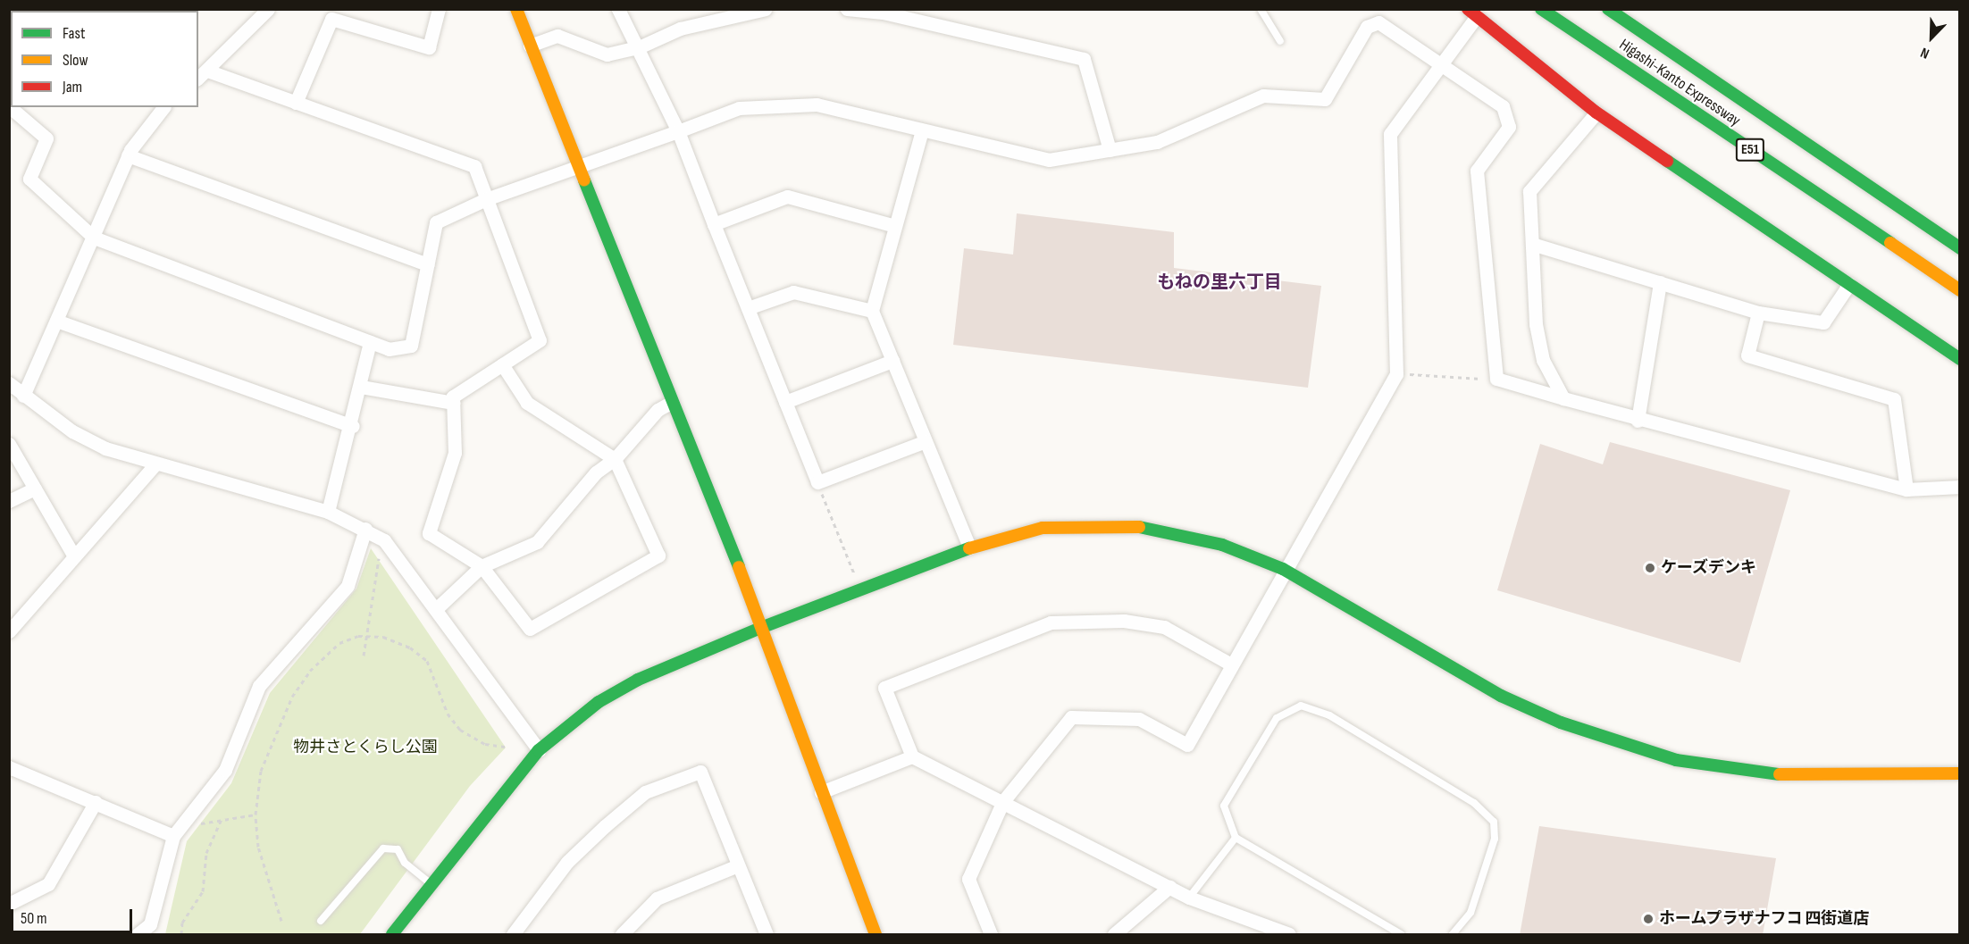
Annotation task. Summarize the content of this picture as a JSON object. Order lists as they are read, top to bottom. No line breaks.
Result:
{"streets":{"main road":["Higashi-Kanto Expressway","E51"]},"districts":["もねの里六丁目"],"parks":["物井さとくらし公園"],"places":["ケーズデンキ","ホームプラザナフコ 四街道店"],"legend":["Fast","Slow","Jam"],"scale_bar":"50 m","north":"bottom left"}
